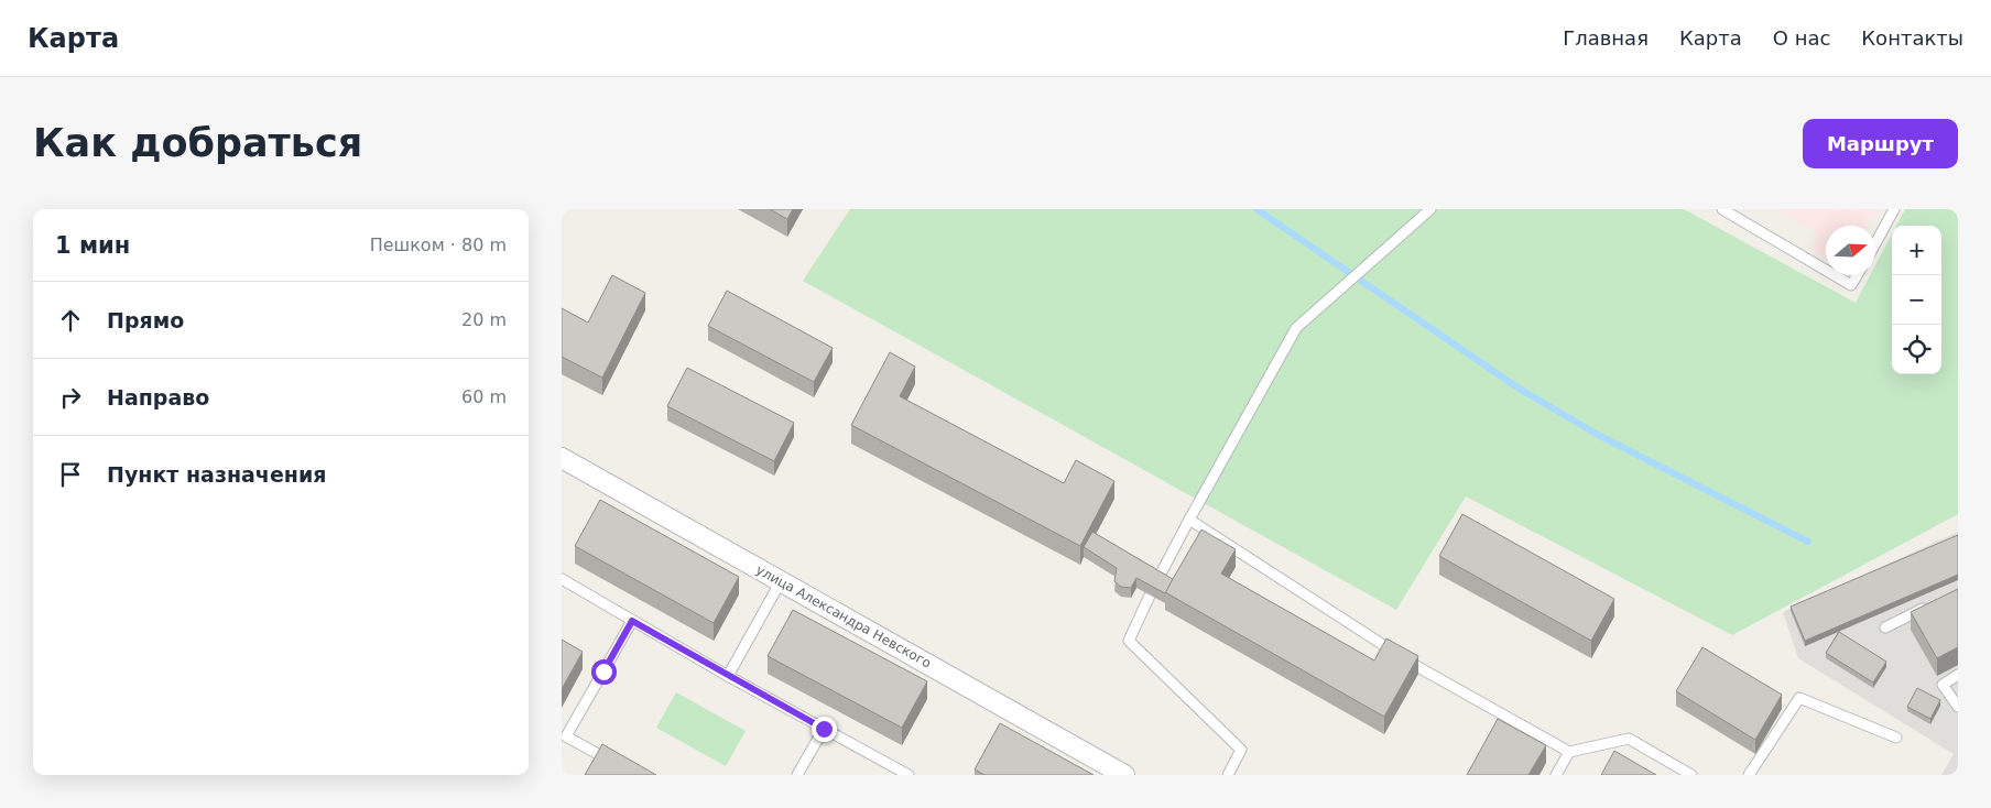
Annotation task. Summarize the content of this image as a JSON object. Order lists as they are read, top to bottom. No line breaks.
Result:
{"streets":{"street":["улица Александра Невского"]},"north":"right","page":{"header":"Карта","nav":["Главная","Карта","О нас","Контакты"],"buttons":"Маршрут","title":"Как добраться","heading":["1 мин","Пешком · 80 m"],"map_buttons":["+","−"],"list":[["Прямо","20 m"],["Направо","60 m"],"Пункт назначения"]}}
